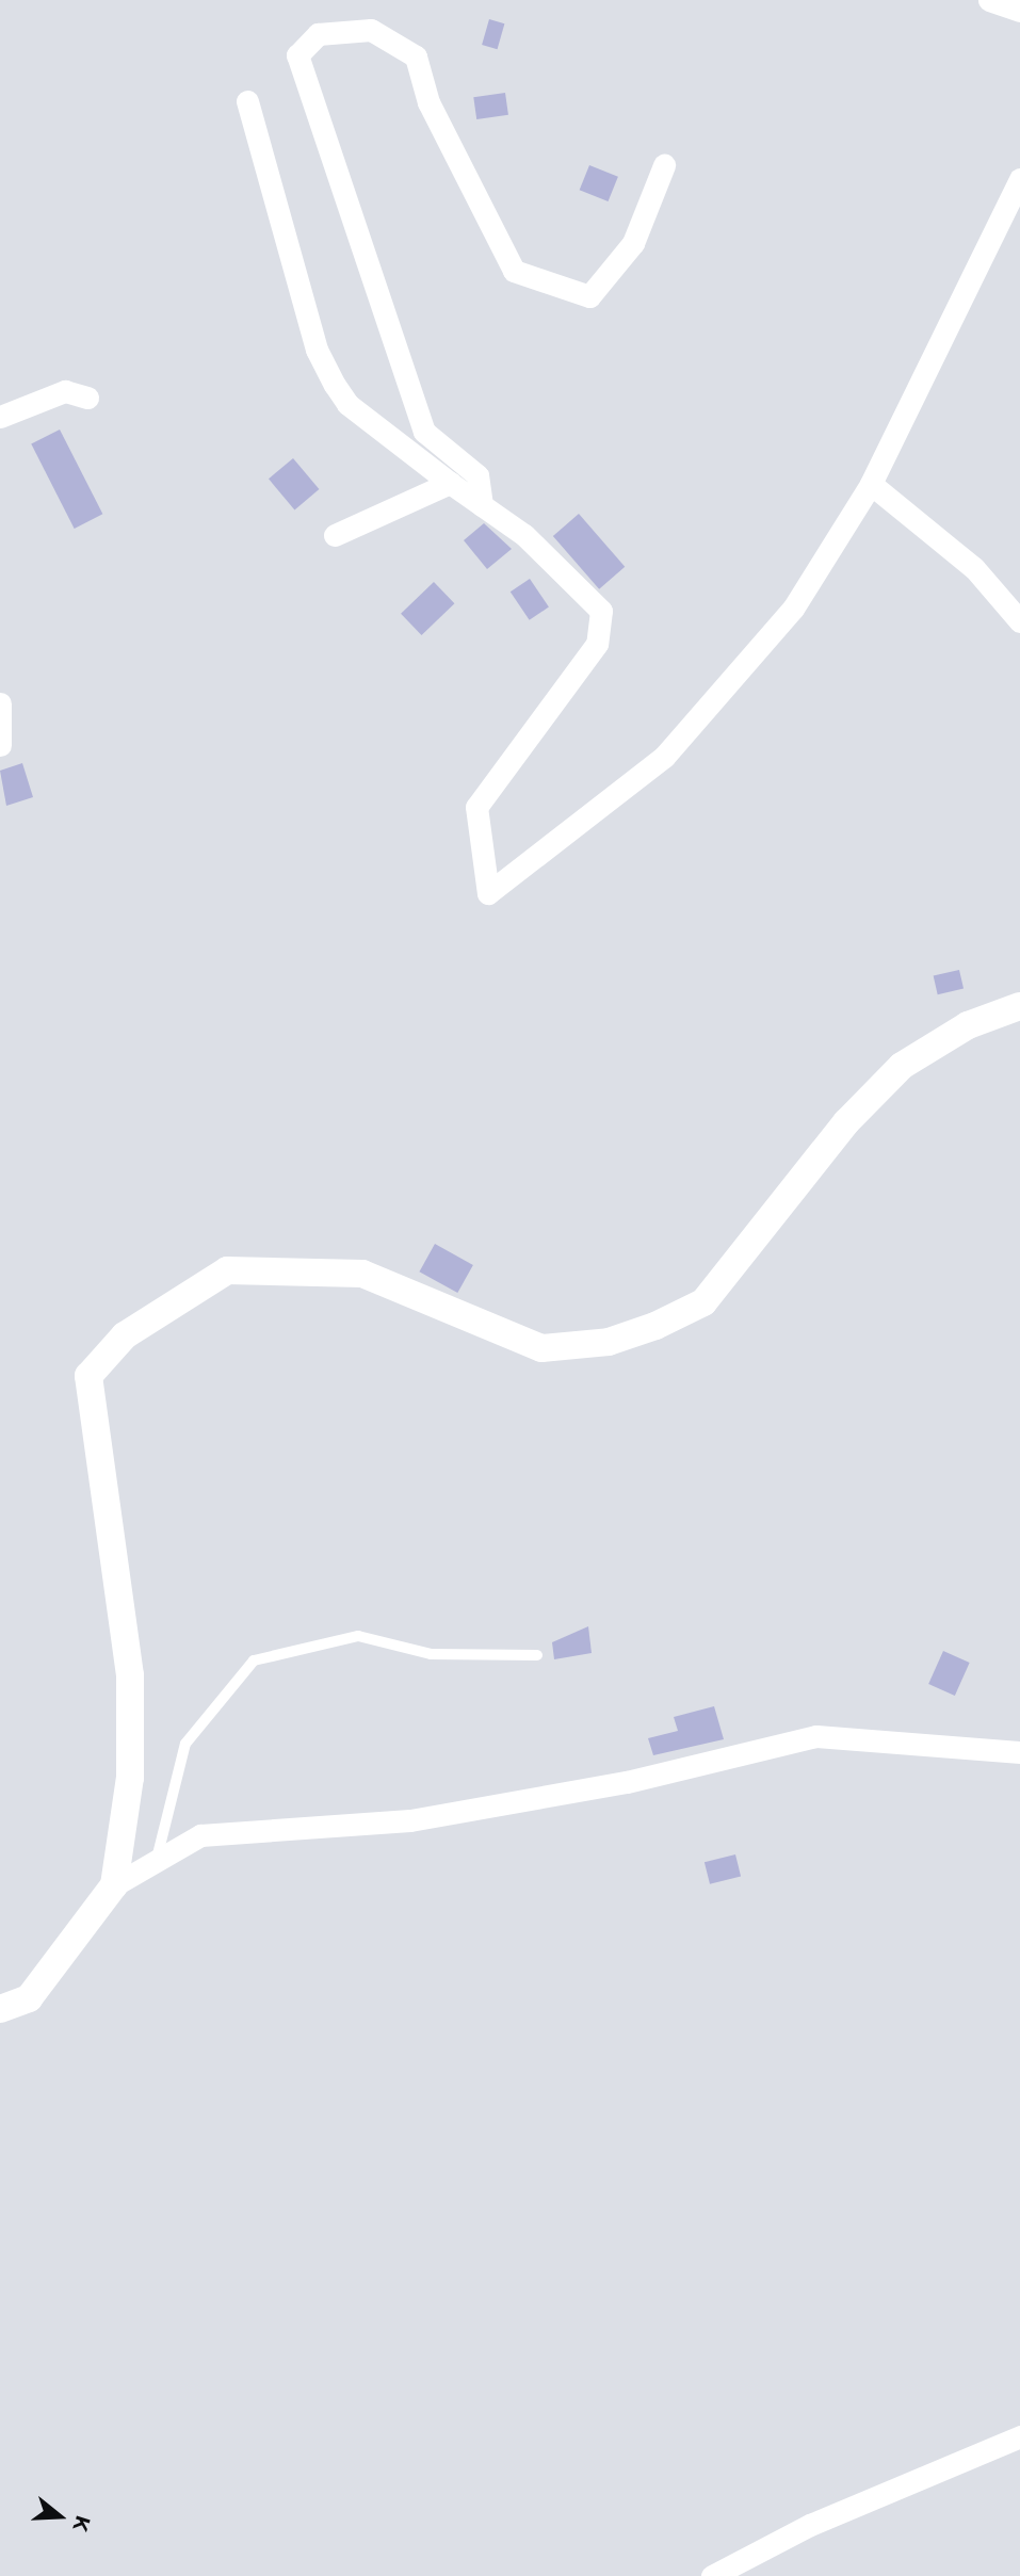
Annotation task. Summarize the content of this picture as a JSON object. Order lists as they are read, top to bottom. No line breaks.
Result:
{"north":"right"}
